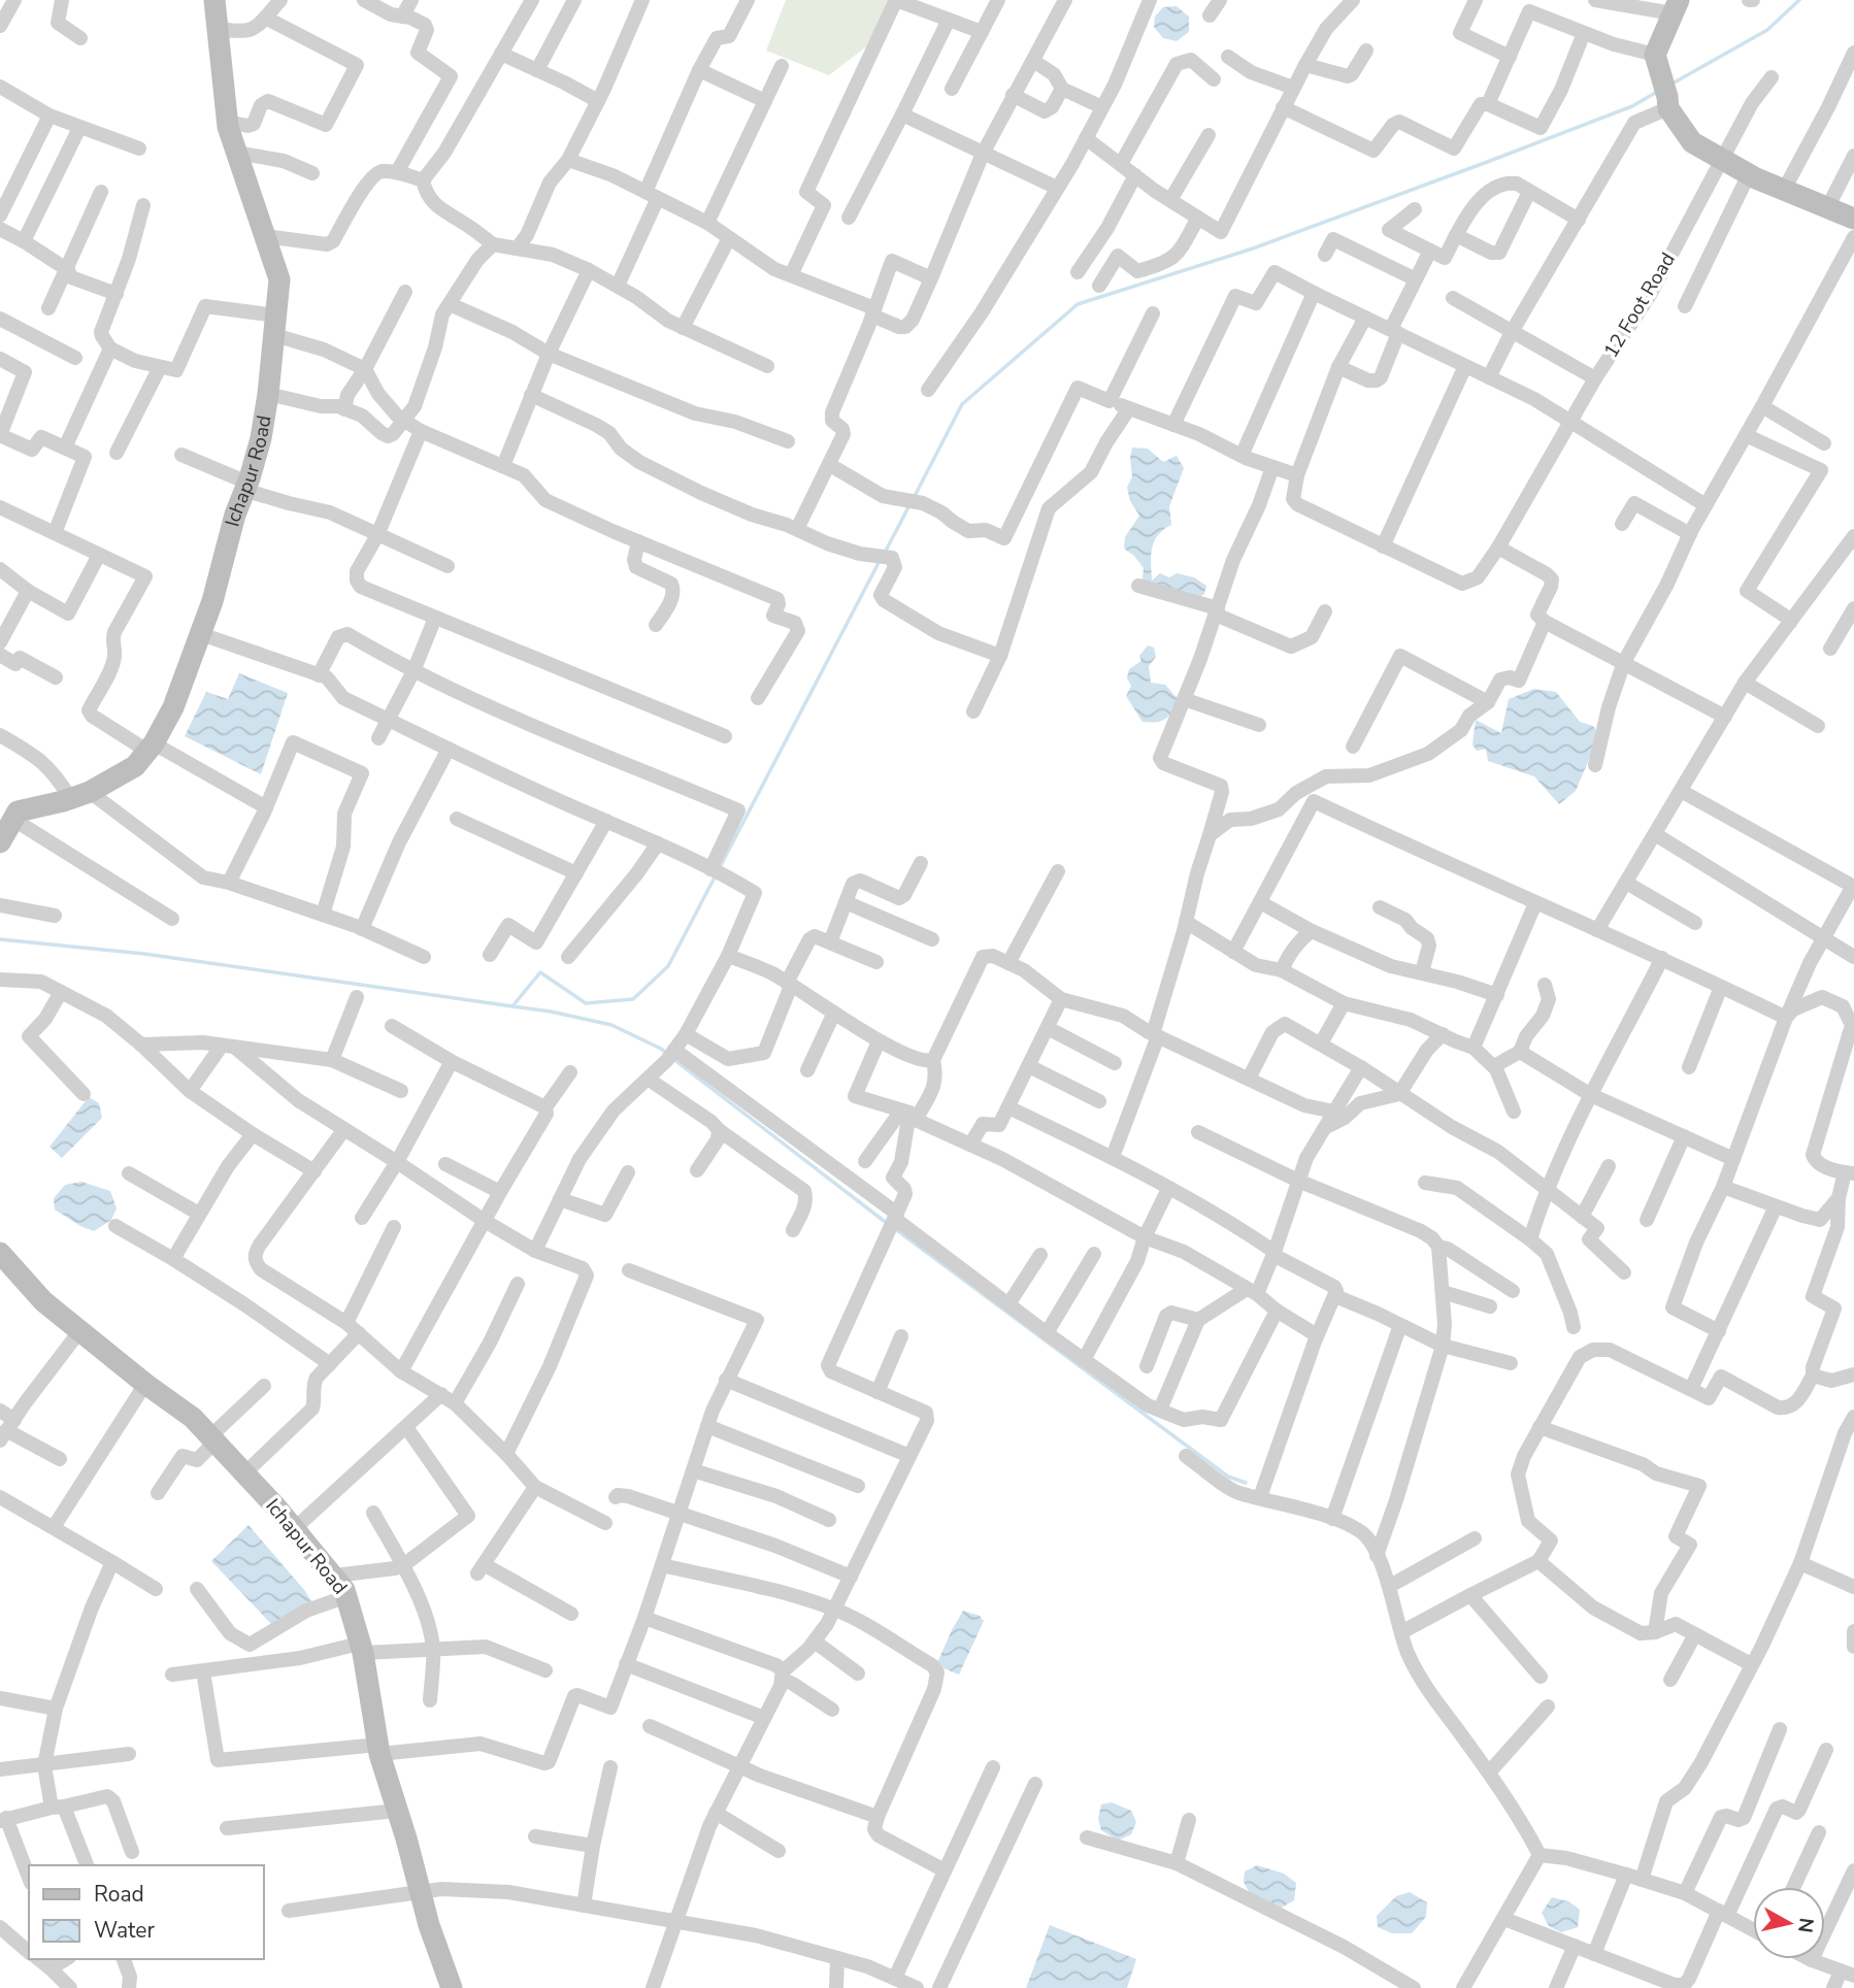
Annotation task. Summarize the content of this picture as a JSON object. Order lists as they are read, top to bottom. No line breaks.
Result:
{"streets":{"street":["12 Foot Road","Ichapur Road"]},"legend":["Road","Water"],"north":"right"}
